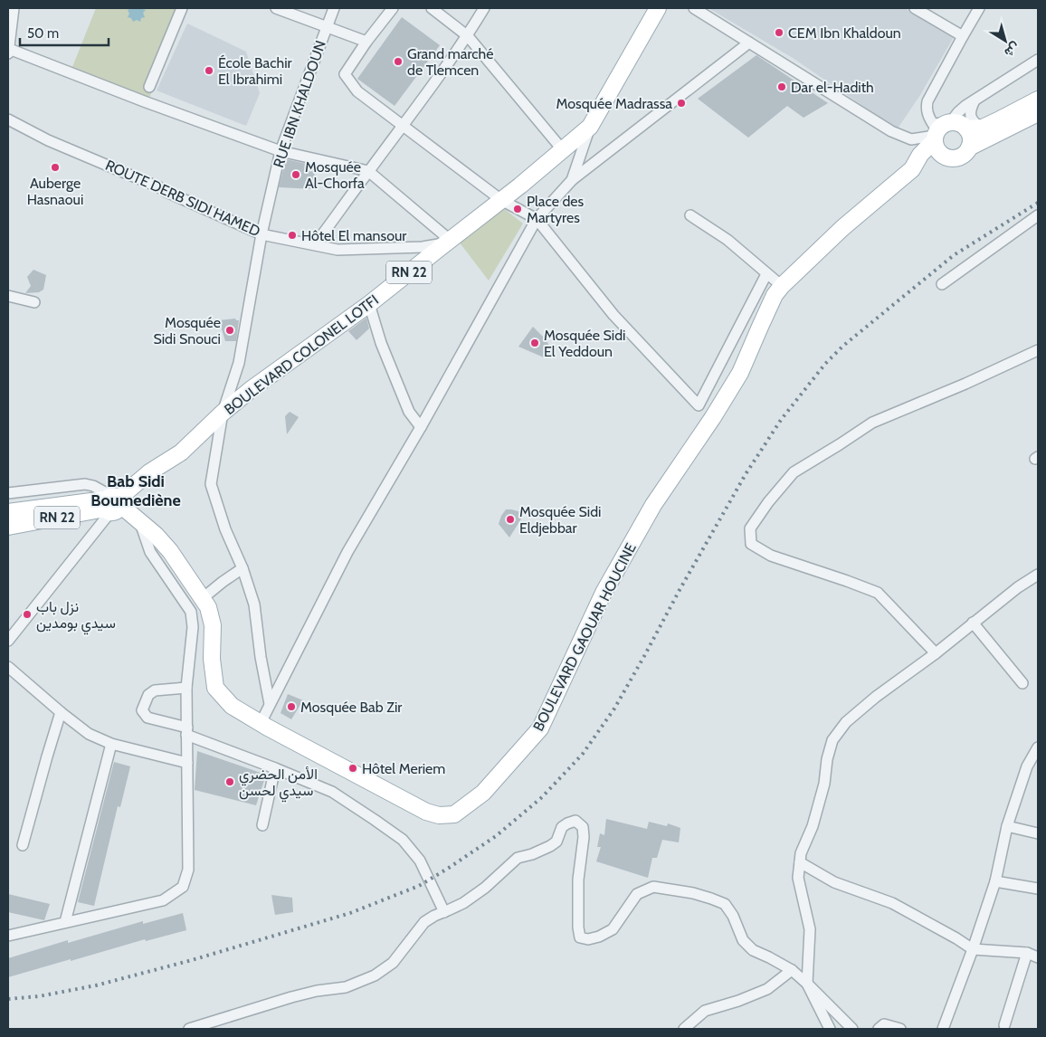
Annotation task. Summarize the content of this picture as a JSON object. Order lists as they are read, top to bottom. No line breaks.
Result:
{"streets":{"main road":["RN 22","BOULEVARD COLONEL LOTFI","BOULEVARD GAOUAR HOUCINE"],"street":["RUE IBN KHALDOUN","ROUTE DERB SIDI HAMED"]},"crossings":[["RUE IBN KHALDOUN","ROUTE DERB SIDI HAMED"],["RUE IBN KHALDOUN","BOULEVARD COLONEL LOTFI"],["ROUTE DERB SIDI HAMED","BOULEVARD COLONEL LOTFI"],["RN 22","BOULEVARD COLONEL LOTFI"],["RN 22","BOULEVARD GAOUAR HOUCINE"],["BOULEVARD COLONEL LOTFI","BOULEVARD GAOUAR HOUCINE"]],"districts":["Bab Sidi Boumediène"],"places":["CEM Ibn Khaldoun","Grand marché de Tlemcen","École Bachir El Ibrahimi","Dar el-Hadith","Mosquée Madrassa","Auberge Hasnaoui","Mosquée Al-Chorfa","Place des Martyres","Hôtel El mansour","Mosquée Sidi Snouci","Mosquée Sidi El Yeddoun","Mosquée Sidi Eldjebbar","نزل باب سيدي بومدين","Mosquée Bab Zir","Hôtel Meriem","الأمن الحضري سيدي لحسن"],"scale_bar":"50 m","north":"bottom right"}
